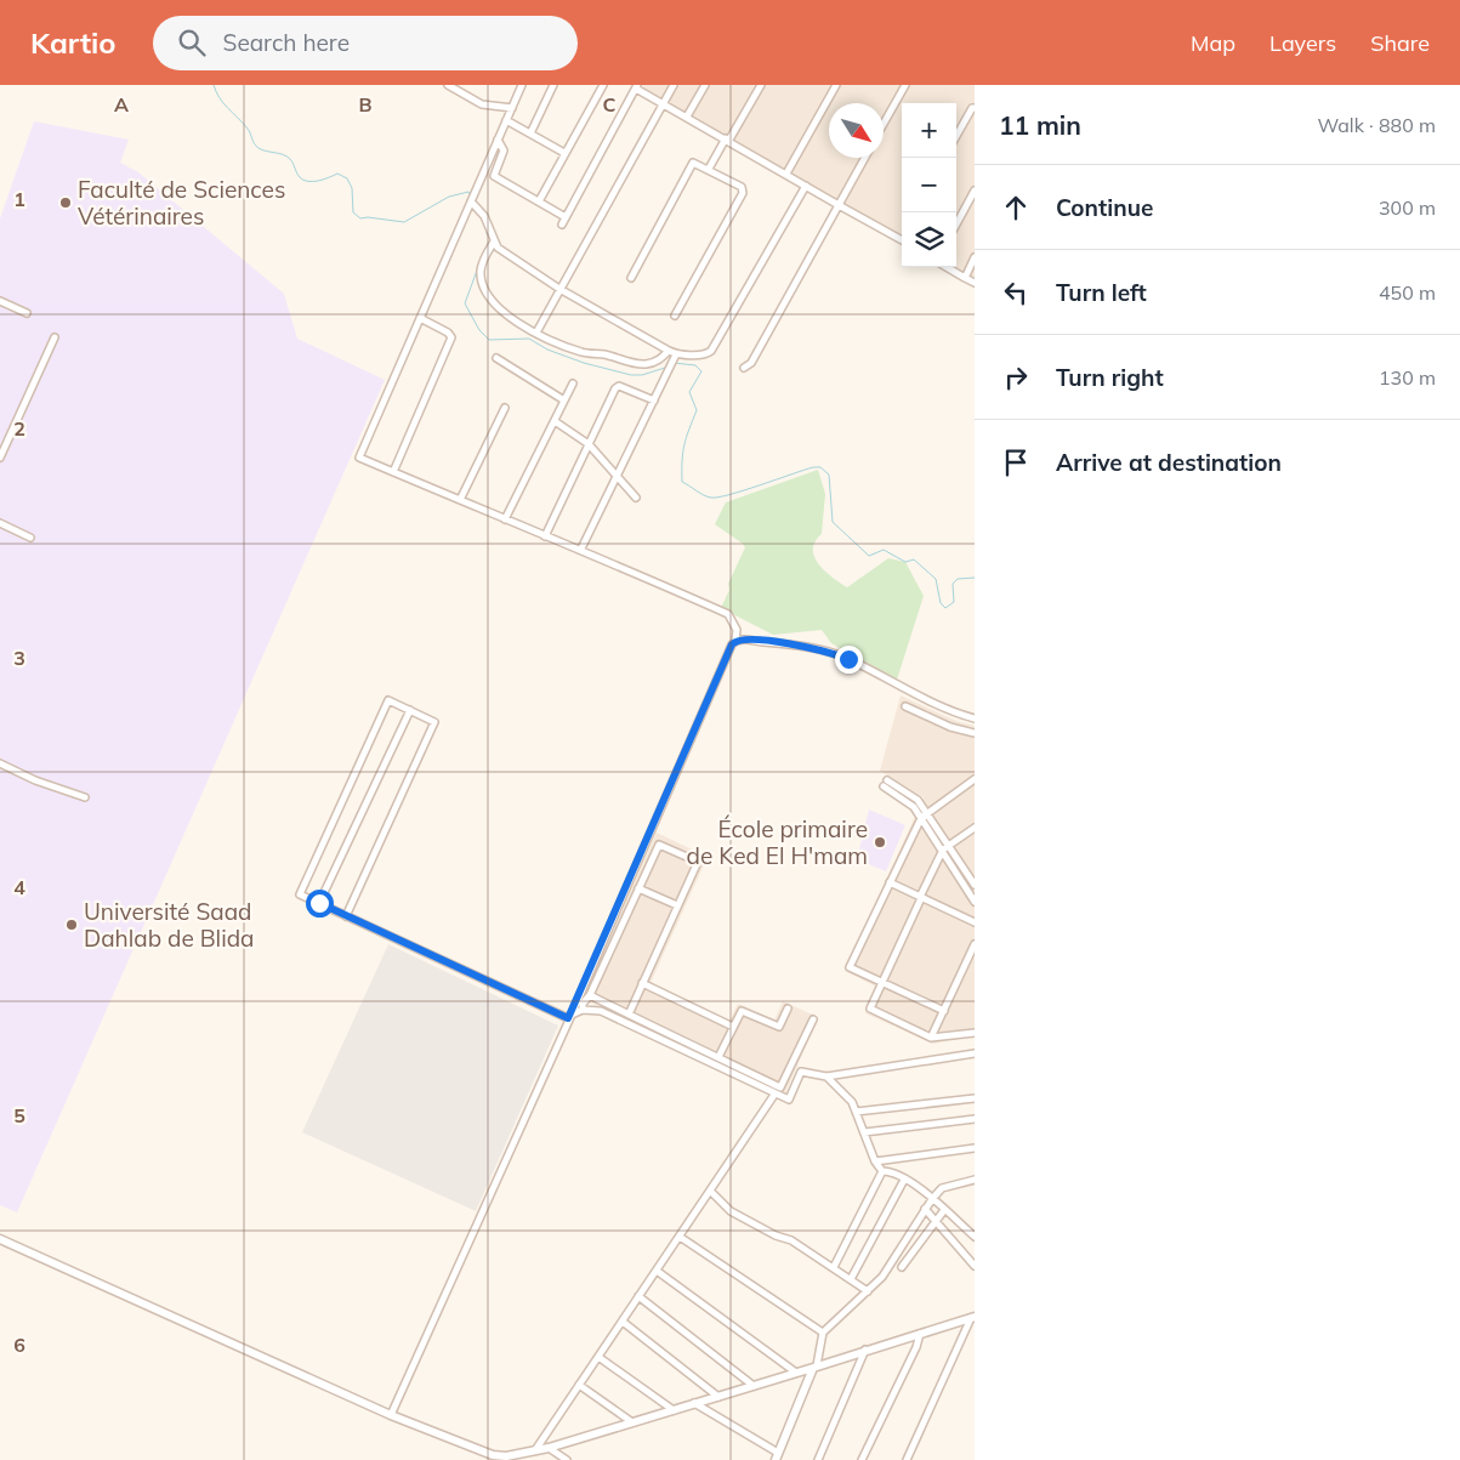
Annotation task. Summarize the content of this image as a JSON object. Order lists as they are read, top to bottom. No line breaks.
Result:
{"places":["Faculté de Sciences Vétérinaires","École primaire de Ked El H'mam","Université Saad Dahlab de Blida"],"north":"bottom right","page":{"header":"Kartio","search":"Search here","nav":["Map","Layers","Share"],"heading":["11 min","Walk · 880 m"],"map_buttons":["+","−"],"list":[["Continue","300 m"],["Turn left","450 m"],["Turn right","130 m"],"Arrive at destination"]},"grid":{"columns":["A","B","C"],"rows":["1","2","3","4","5","6"]}}
